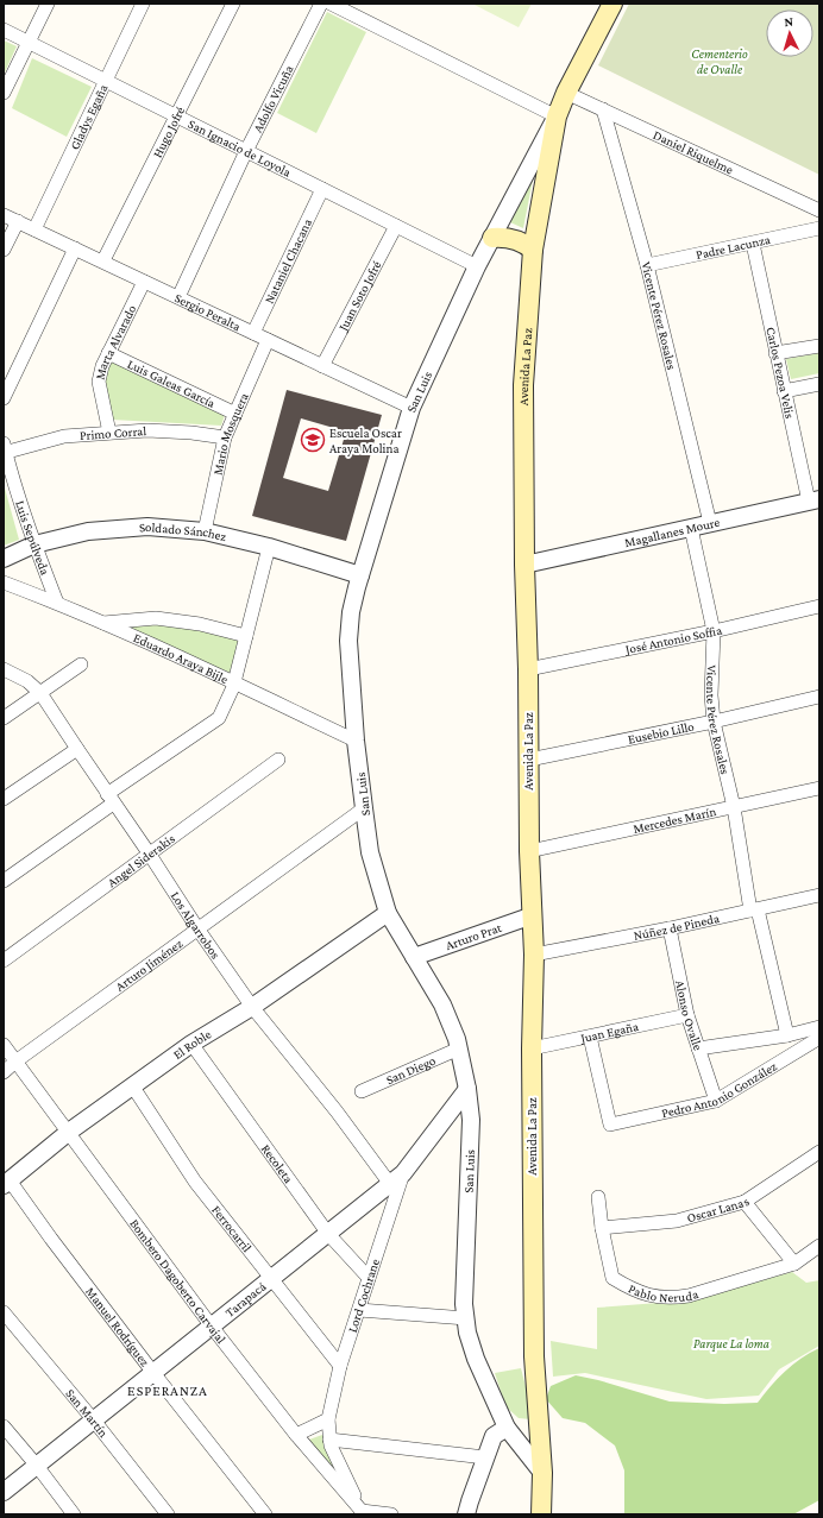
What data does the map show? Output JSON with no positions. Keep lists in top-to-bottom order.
{
  "streets": {
    "main road": ["Avenida La Paz"],
    "street": [
      "Adolfo Vicuña",
      "Gladys Egaña",
      "Hugo Jofré",
      "San Ignacio de Loyola",
      "Daniel Riquelme",
      "Padre Lacunza",
      "Nataniel Chacana",
      "Juan Soto Jofré",
      "Sergio Peralta",
      "Vicente Pérez Rosales",
      "Marta Alvarado",
      "Carlos Pezoa Velis",
      "Luis Galeas García",
      "San Luis",
      "Primo Corral",
      "Mario Mosquera",
      "Magallanes Moure",
      "Soldado Sánchez",
      "Luis Sepúlveda",
      "José Antonio Soffia",
      "Eduardo Araya Bijle",
      "Eusebio Lillo",
      "Mercedes Marín",
      "Angel Siderakis",
      "Los Algarrobos",
      "Núñez de Pineda",
      "Arturo Prat",
      "Arturo Jiménez",
      "Alonso Ovalle",
      "Juan Egaña",
      "El Roble",
      "San Diego",
      "Pedro Antonio González",
      "Recoleta",
      "Oscar Lanas",
      "Ferrocarril",
      "Bombero Dagoberto Carvajal",
      "Pablo Neruda",
      "Lord Cochrane",
      "Tarapacá",
      "Manuel Rodríguez",
      "San Martín"
    ]
  },
  "crossings": [
    ["Adolfo Vicuña", "San Ignacio de Loyola"],
    ["Adolfo Vicuña", "Sergio Peralta"],
    ["Gladys Egaña", "San Ignacio de Loyola"],
    ["Gladys Egaña", "Sergio Peralta"],
    ["Hugo Jofré", "San Ignacio de Loyola"],
    ["Hugo Jofré", "Sergio Peralta"],
    ["San Ignacio de Loyola", "Nataniel Chacana"],
    ["San Ignacio de Loyola", "Juan Soto Jofré"],
    ["San Ignacio de Loyola", "San Luis"],
    ["Daniel Riquelme", "Vicente Pérez Rosales"],
    ["Daniel Riquelme", "Avenida La Paz"],
    ["Padre Lacunza", "Vicente Pérez Rosales"],
    ["Padre Lacunza", "Carlos Pezoa Velis"],
    ["Nataniel Chacana", "Sergio Peralta"],
    ["Juan Soto Jofré", "Sergio Peralta"],
    ["Sergio Peralta", "Marta Alvarado"],
    ["Sergio Peralta", "San Luis"],
    ["Sergio Peralta", "Mario Mosquera"],
    ["Vicente Pérez Rosales", "Magallanes Moure"],
    ["Vicente Pérez Rosales", "José Antonio Soffia"],
    ["Vicente Pérez Rosales", "Eusebio Lillo"],
    ["Vicente Pérez Rosales", "Mercedes Marín"],
    ["Vicente Pérez Rosales", "Núñez de Pineda"],
    ["Vicente Pérez Rosales", "Pedro Antonio González"],
    ["Marta Alvarado", "Luis Galeas García"],
    ["Marta Alvarado", "Primo Corral"],
    ["Avenida La Paz", "San Luis"],
    ["Avenida La Paz", "Magallanes Moure"],
    ["Avenida La Paz", "José Antonio Soffia"],
    ["Avenida La Paz", "Eusebio Lillo"],
    ["Avenida La Paz", "Mercedes Marín"],
    ["Avenida La Paz", "Núñez de Pineda"],
    ["Avenida La Paz", "Arturo Prat"],
    ["Avenida La Paz", "Juan Egaña"],
    ["Carlos Pezoa Velis", "Magallanes Moure"],
    ["Luis Galeas García", "Mario Mosquera"],
    ["San Luis", "Soldado Sánchez"],
    ["San Luis", "Eduardo Araya Bijle"],
    ["San Luis", "Arturo Prat"],
    ["San Luis", "Arturo Jiménez"],
    ["San Luis", "El Roble"],
    ["San Luis", "San Diego"],
    ["San Luis", "Tarapacá"],
    ["Primo Corral", "Mario Mosquera"],
    ["Primo Corral", "Luis Sepúlveda"],
    ["Mario Mosquera", "Soldado Sánchez"],
    ["Soldado Sánchez", "Luis Sepúlveda"],
    ["Luis Sepúlveda", "Eduardo Araya Bijle"],
    ["Angel Siderakis", "Los Algarrobos"],
    ["Los Algarrobos", "Arturo Jiménez"],
    ["Los Algarrobos", "El Roble"],
    ["Los Algarrobos", "Tarapacá"],
    ["Núñez de Pineda", "Alonso Ovalle"],
    ["Arturo Jiménez", "Bombero Dagoberto Carvajal"],
    ["Alonso Ovalle", "Juan Egaña"],
    ["Alonso Ovalle", "Pedro Antonio González"],
    ["Juan Egaña", "Pedro Antonio González"],
    ["El Roble", "Recoleta"],
    ["El Roble", "Ferrocarril"],
    ["El Roble", "Bombero Dagoberto Carvajal"],
    ["El Roble", "Manuel Rodríguez"],
    ["Recoleta", "Lord Cochrane"],
    ["Recoleta", "Tarapacá"],
    ["Oscar Lanas", "Pablo Neruda"],
    ["Ferrocarril", "Lord Cochrane"],
    ["Ferrocarril", "Tarapacá"],
    ["Bombero Dagoberto Carvajal", "Lord Cochrane"],
    ["Bombero Dagoberto Carvajal", "Tarapacá"],
    ["Lord Cochrane", "Tarapacá"],
    ["Tarapacá", "Manuel Rodríguez"],
    ["Tarapacá", "San Martín"]
  ],
  "districts": ["ESPERANZA"],
  "parks": ["Cementerio de Ovalle", "Parque La loma"],
  "places": {
    "school or university": ["Escuela Oscar Araya Molina"]
  },
  "north": "top"
}
